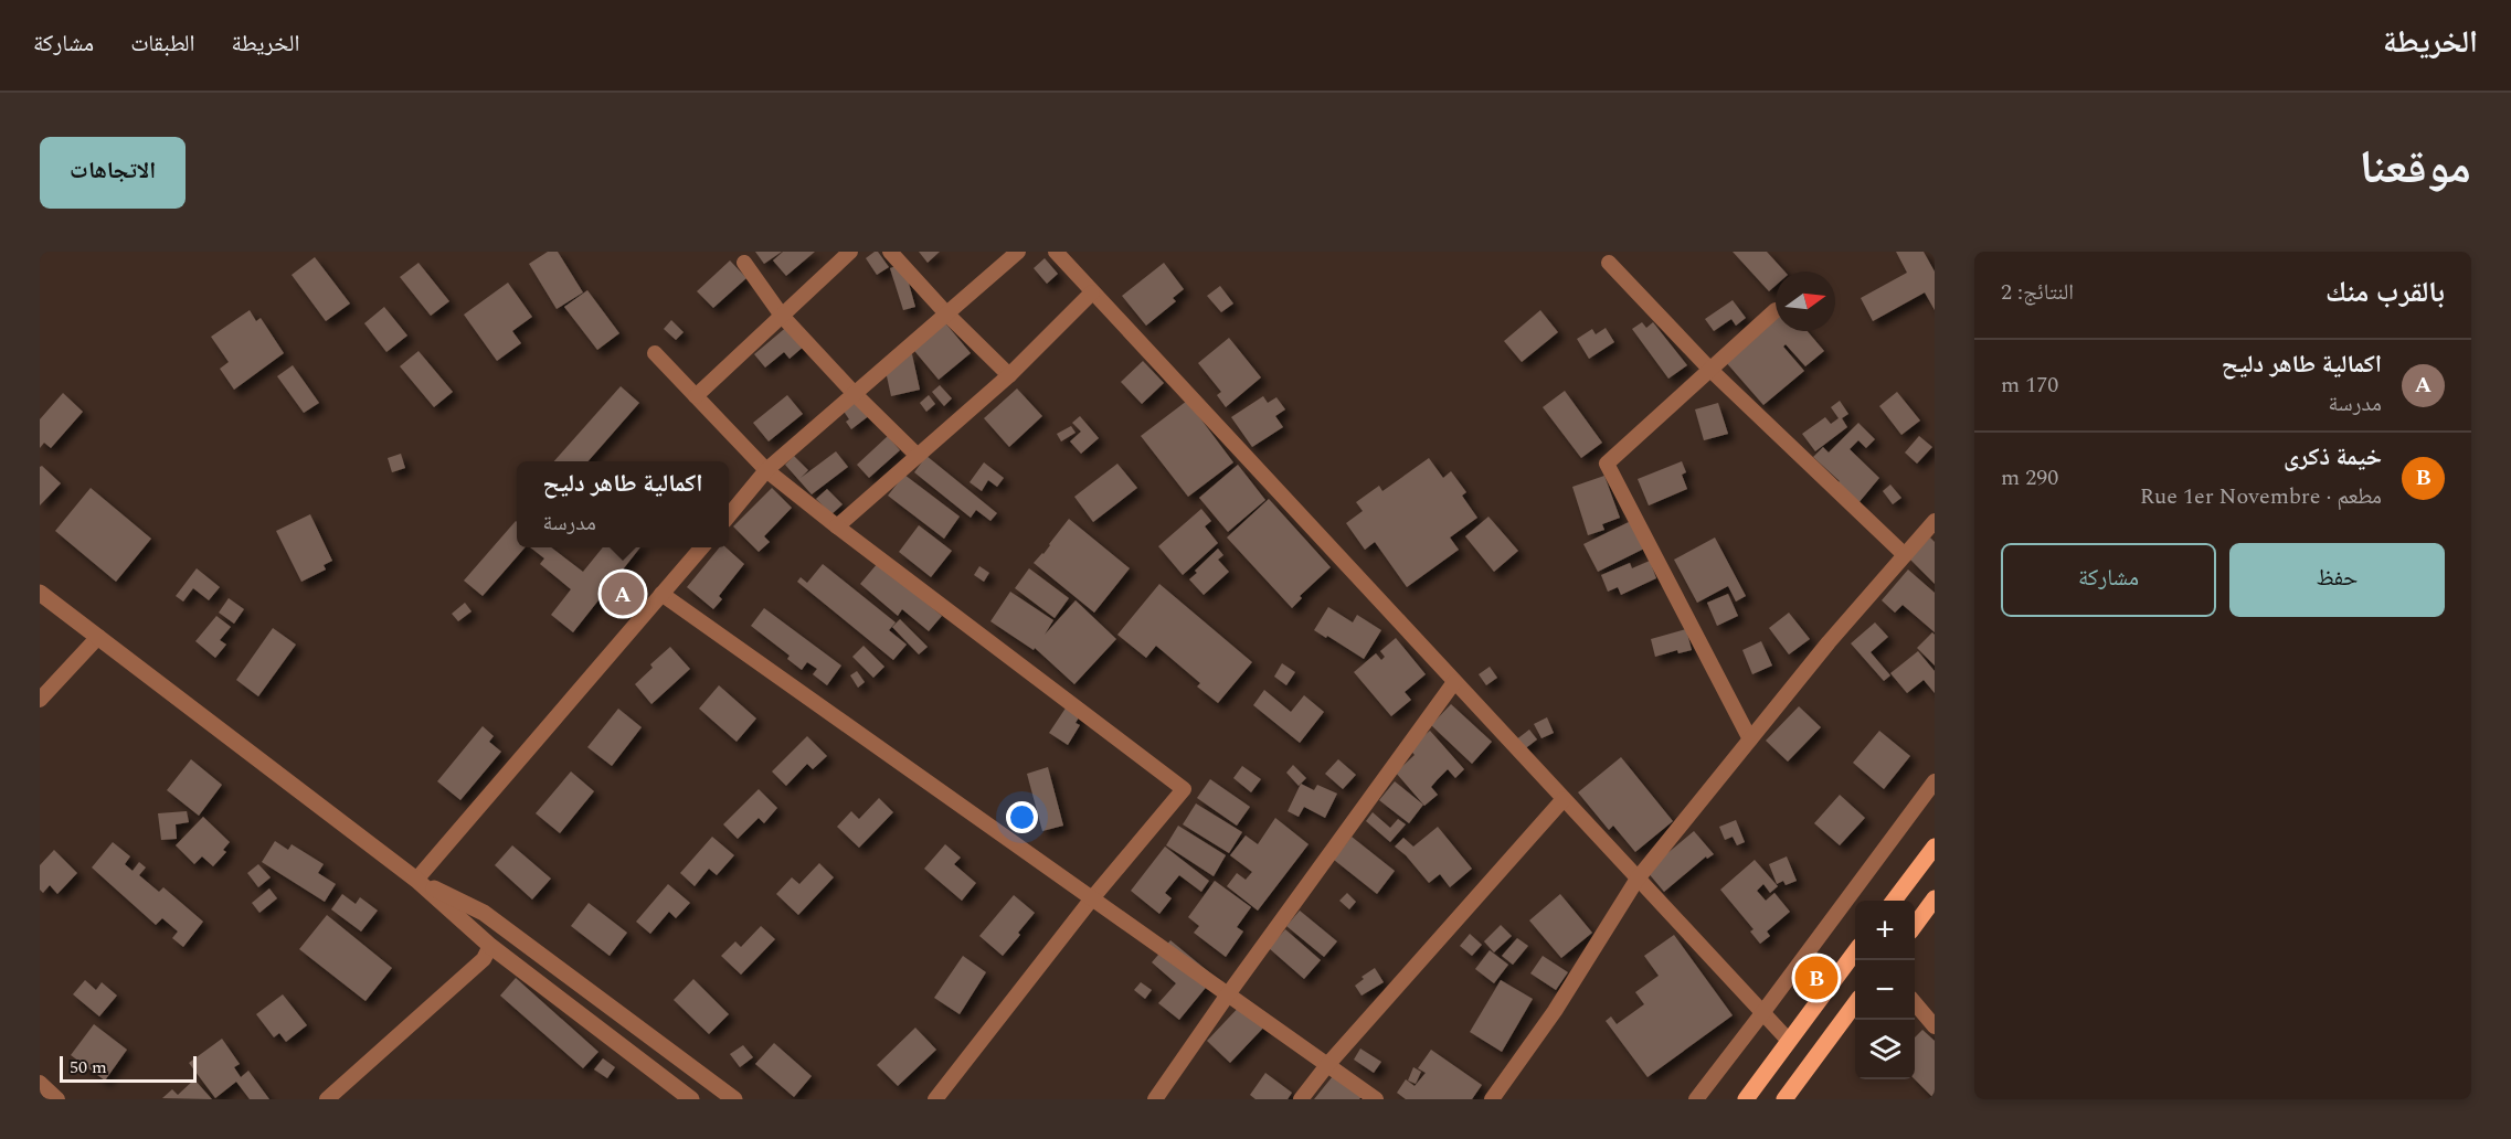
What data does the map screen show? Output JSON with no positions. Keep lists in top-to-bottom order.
{
  "scale_bar": "50 m",
  "north": "right",
  "page": {
    "header": "الخريطة",
    "nav": ["الخريطة", "الطبقات", "مشاركة"],
    "title": "موقعنا",
    "buttons": [
      "الاتجاهات",
      ["حفظ", "مشاركة"]
    ],
    "heading": ["بالقرب منك", "النتائج: 2"],
    "list": [
      {
        "mark": "A",
        "name": "اكمالية طاهر دليح",
        "note": "مدرسة",
        "value": "170 m"
      },
      {
        "mark": "B",
        "name": "خيمة ذكرى",
        "note": "مطعم · Rue 1er Novembre",
        "value": "290 m"
      }
    ],
    "popup": ["اكمالية طاهر دليح", "مدرسة"],
    "pins": ["A", "B"],
    "map_buttons": ["+", "−"],
    "scale": "50 m"
  }
}
